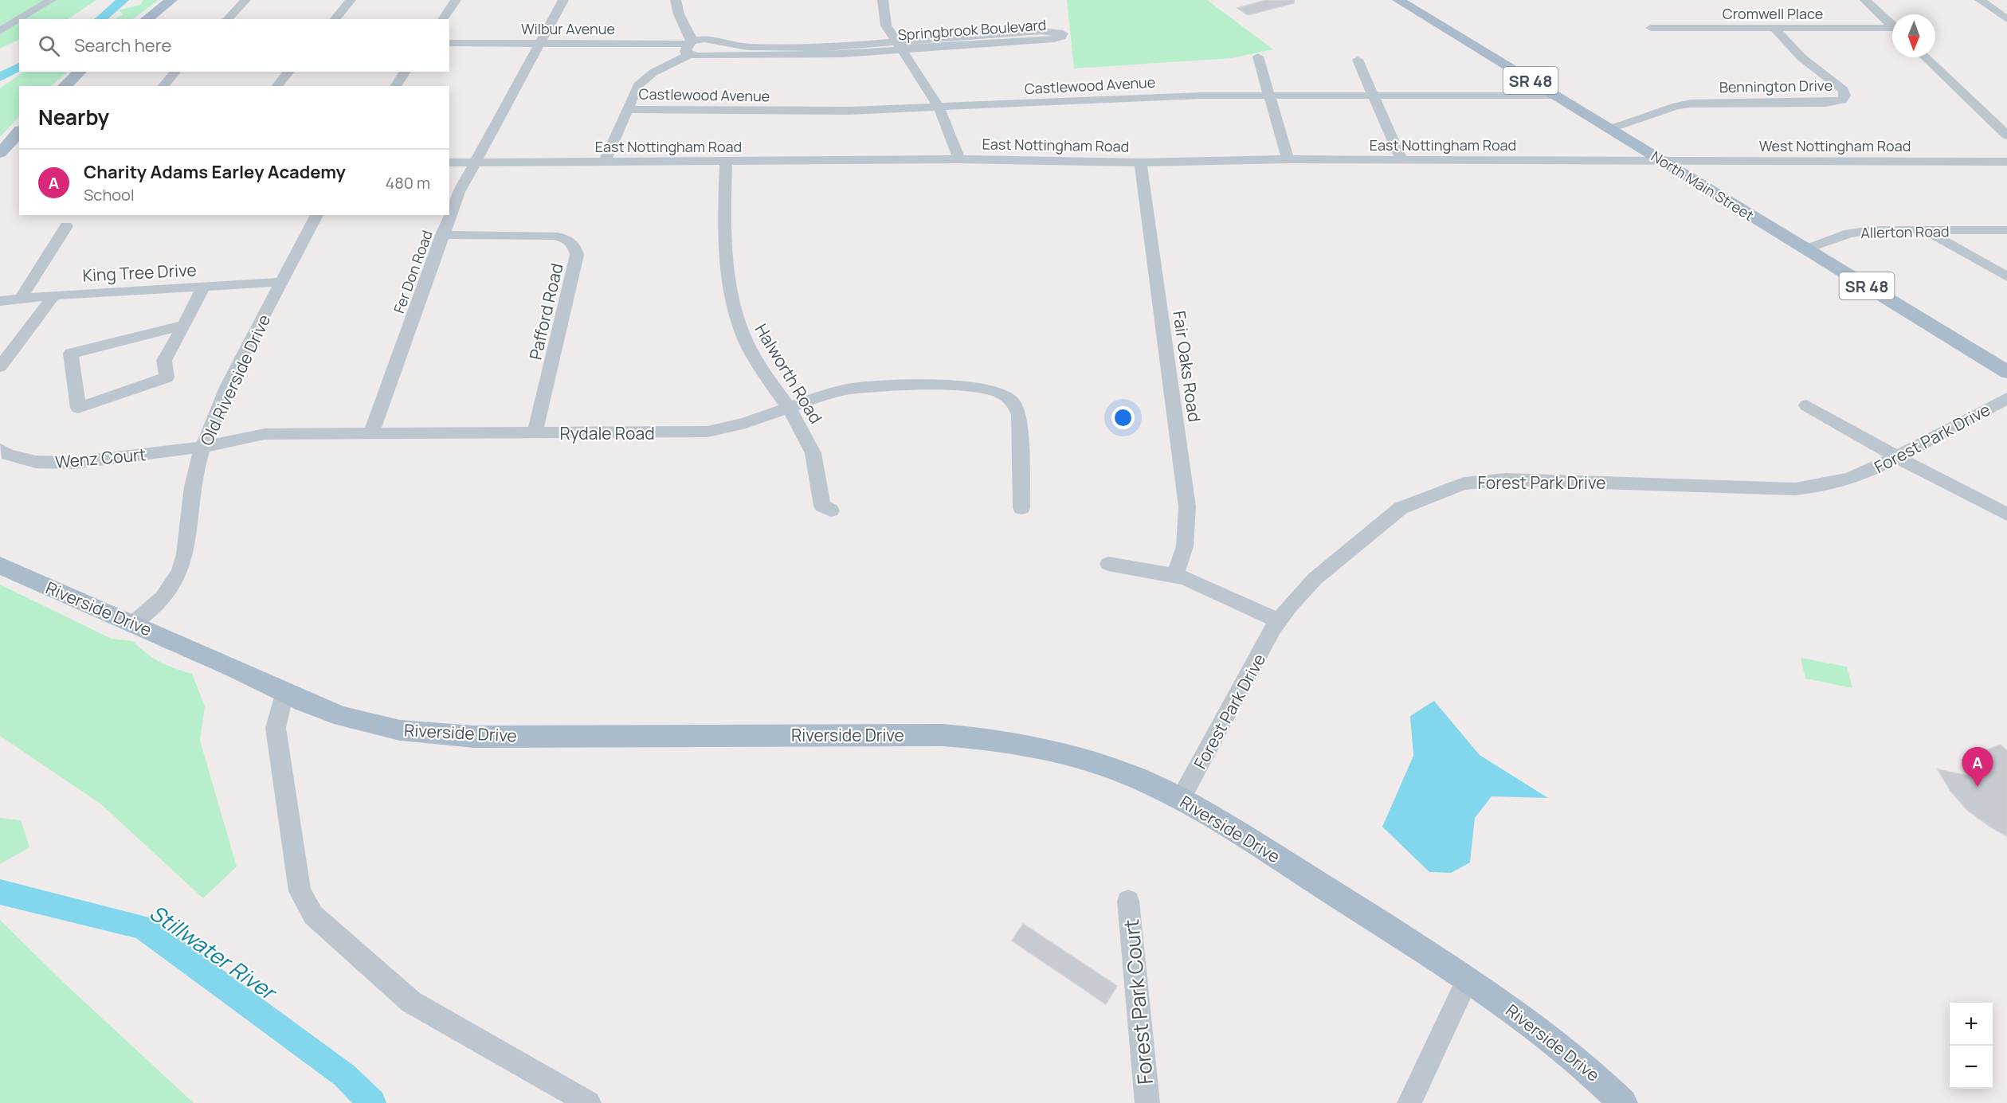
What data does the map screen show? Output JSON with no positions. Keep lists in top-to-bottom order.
{
  "streets": {
    "main road": ["SR 48", "North Main Street", "Riverside Drive"],
    "street": [
      "Cromwell Place",
      "Wilbur Avenue",
      "Springbrook Boulevard",
      "Castlewood Avenue",
      "Bennington Drive",
      "East Nottingham Road",
      "West Nottingham Road",
      "Allerton Road",
      "Fer Don Road",
      "King Tree Drive",
      "Pafford Road",
      "Fair Oaks Road",
      "Halworth Road",
      "Old Riverside Drive",
      "Rydale Road",
      "Forest Park Drive",
      "Wenz Court",
      "Forest Park Court"
    ]
  },
  "crossings": [
    ["Cromwell Place", "Bennington Drive"],
    ["Wilbur Avenue", "Springbrook Boulevard"],
    ["Wilbur Avenue", "Fer Don Road"],
    ["Castlewood Avenue", "North Main Street"],
    ["Bennington Drive", "North Main Street"],
    ["East Nottingham Road", "West Nottingham Road"],
    ["East Nottingham Road", "North Main Street"],
    ["East Nottingham Road", "Fer Don Road"],
    ["East Nottingham Road", "Fair Oaks Road"],
    ["East Nottingham Road", "Halworth Road"],
    ["West Nottingham Road", "North Main Street"],
    ["North Main Street", "Allerton Road"],
    ["Fer Don Road", "Pafford Road"],
    ["Fer Don Road", "Rydale Road"],
    ["King Tree Drive", "Old Riverside Drive"],
    ["Pafford Road", "Rydale Road"],
    ["Halworth Road", "Rydale Road"],
    ["Old Riverside Drive", "Rydale Road"],
    ["Old Riverside Drive", "Wenz Court"],
    ["Old Riverside Drive", "Riverside Drive"],
    ["Rydale Road", "Wenz Court"],
    ["Forest Park Drive", "Riverside Drive"]
  ],
  "water": ["Stillwater River"],
  "north": "bottom",
  "page": {
    "search": "Search here",
    "heading": "Nearby",
    "list": [
      {
        "mark": "A",
        "name": "Charity Adams Earley Academy",
        "note": "School",
        "value": "480 m"
      }
    ],
    "pins": "A",
    "map_buttons": ["+", "−"]
  }
}
